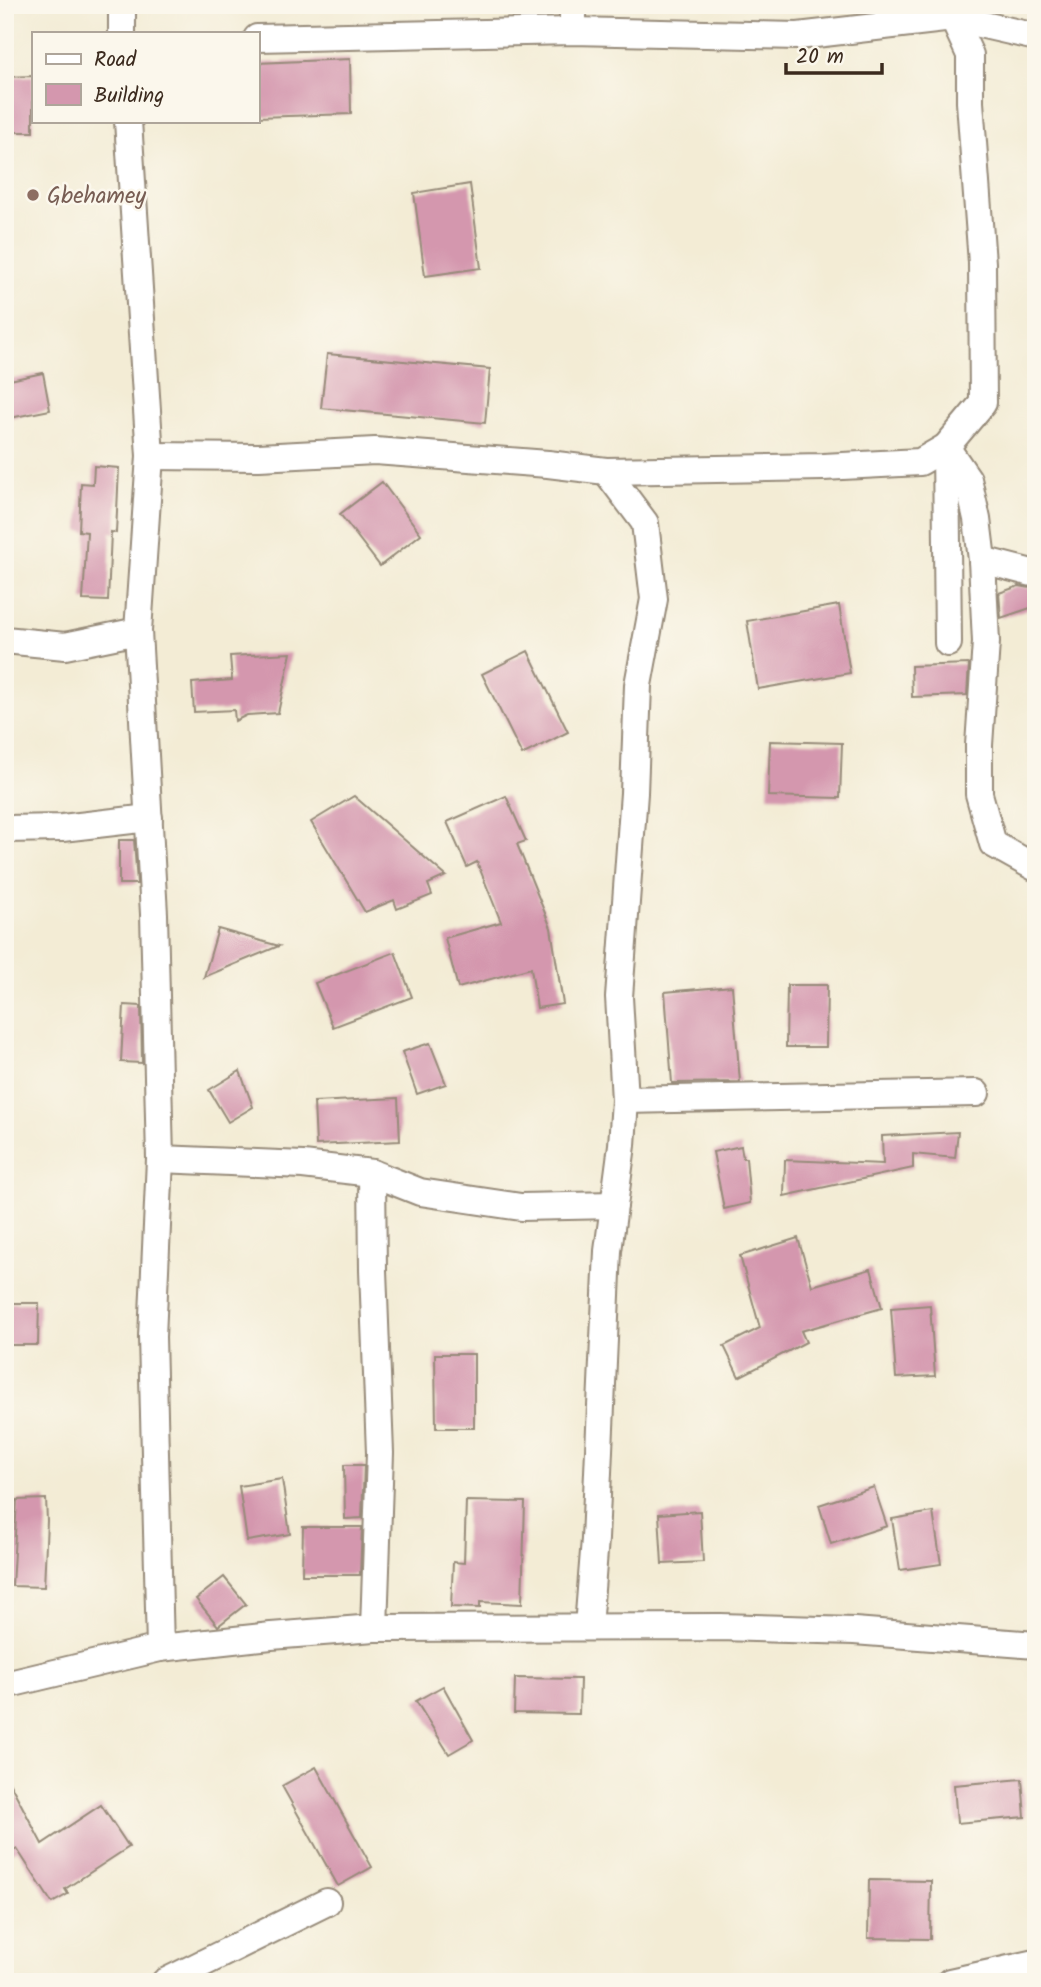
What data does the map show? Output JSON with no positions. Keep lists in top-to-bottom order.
{
  "places": ["Gbehamey"],
  "legend": ["Road", "Building"],
  "scale_bar": "20 m"
}
